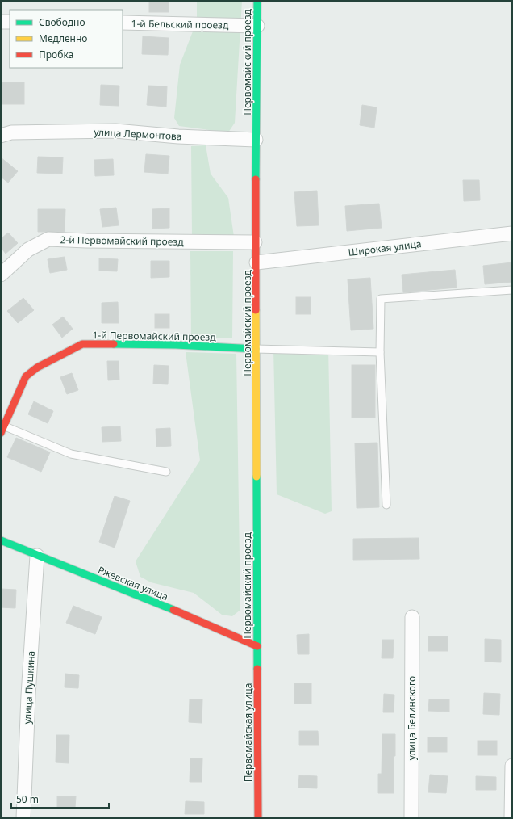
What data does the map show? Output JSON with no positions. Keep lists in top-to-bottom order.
{
  "streets": {
    "main road": [
      "Первомайский проезд",
      "1-й Первомайский проезд",
      "Ржевская улица",
      "Первомайская улица"
    ],
    "street": [
      "1-й Бельский проезд",
      "улица Лермонтова",
      "2-й Первомайский проезд",
      "Широкая улица",
      "улица Пушкина",
      "улица Белинского"
    ]
  },
  "crossings": [
    ["1-й Бельский проезд", "Первомайский проезд"],
    ["Первомайский проезд", "улица Лермонтова"],
    ["Первомайский проезд", "2-й Первомайский проезд"],
    ["Первомайский проезд", "Широкая улица"],
    ["Первомайский проезд", "1-й Первомайский проезд"],
    ["Первомайский проезд", "Ржевская улица"],
    ["Первомайский проезд", "Первомайская улица"],
    ["Ржевская улица", "улица Пушкина"],
    ["Ржевская улица", "Первомайская улица"]
  ],
  "legend": ["Свободно", "Медленно", "Пробка"],
  "scale_bar": "50 m"
}
